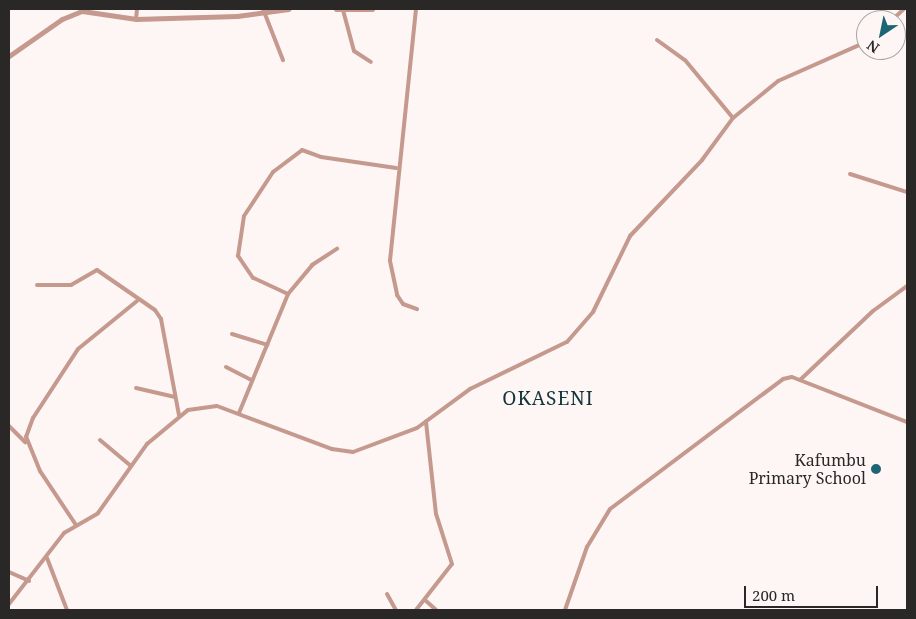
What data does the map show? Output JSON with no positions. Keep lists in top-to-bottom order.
{
  "districts": ["OKASENI"],
  "places": ["Kafumbu Primary School"],
  "scale_bar": "200 m",
  "north": "bottom left"
}
